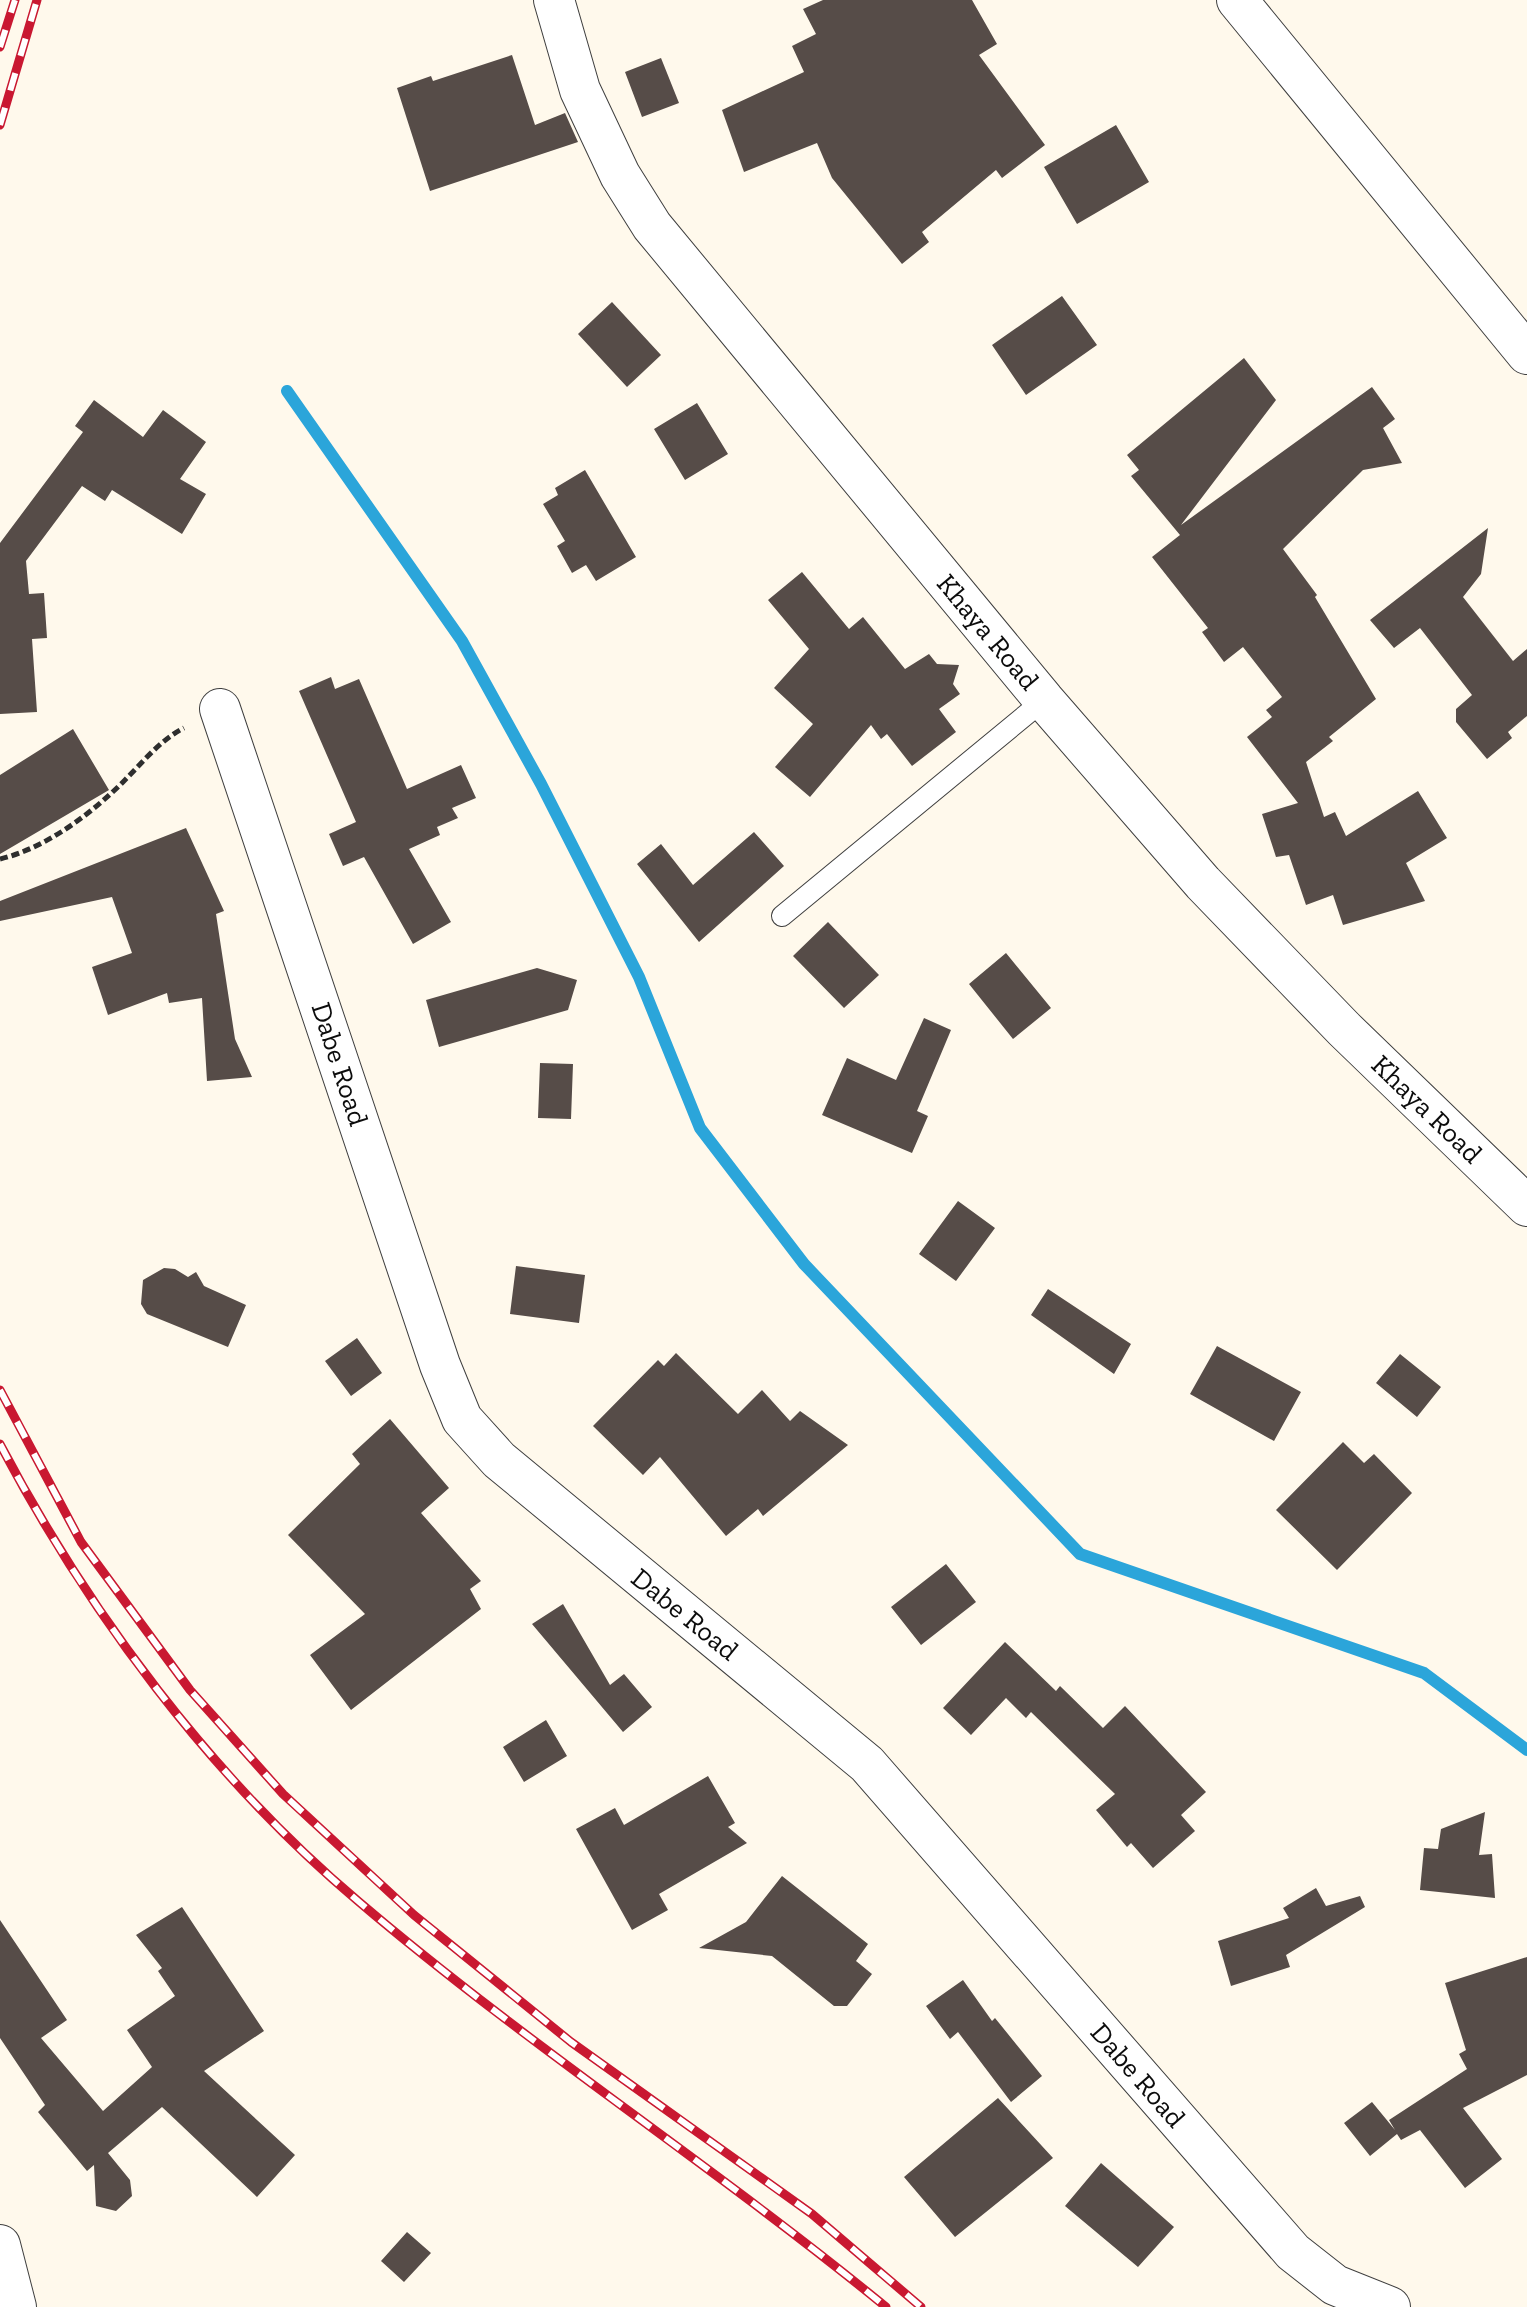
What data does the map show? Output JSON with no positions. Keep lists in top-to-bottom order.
{
  "streets": {
    "street": ["Khaya Road", "Dabe Road"]
  }
}
